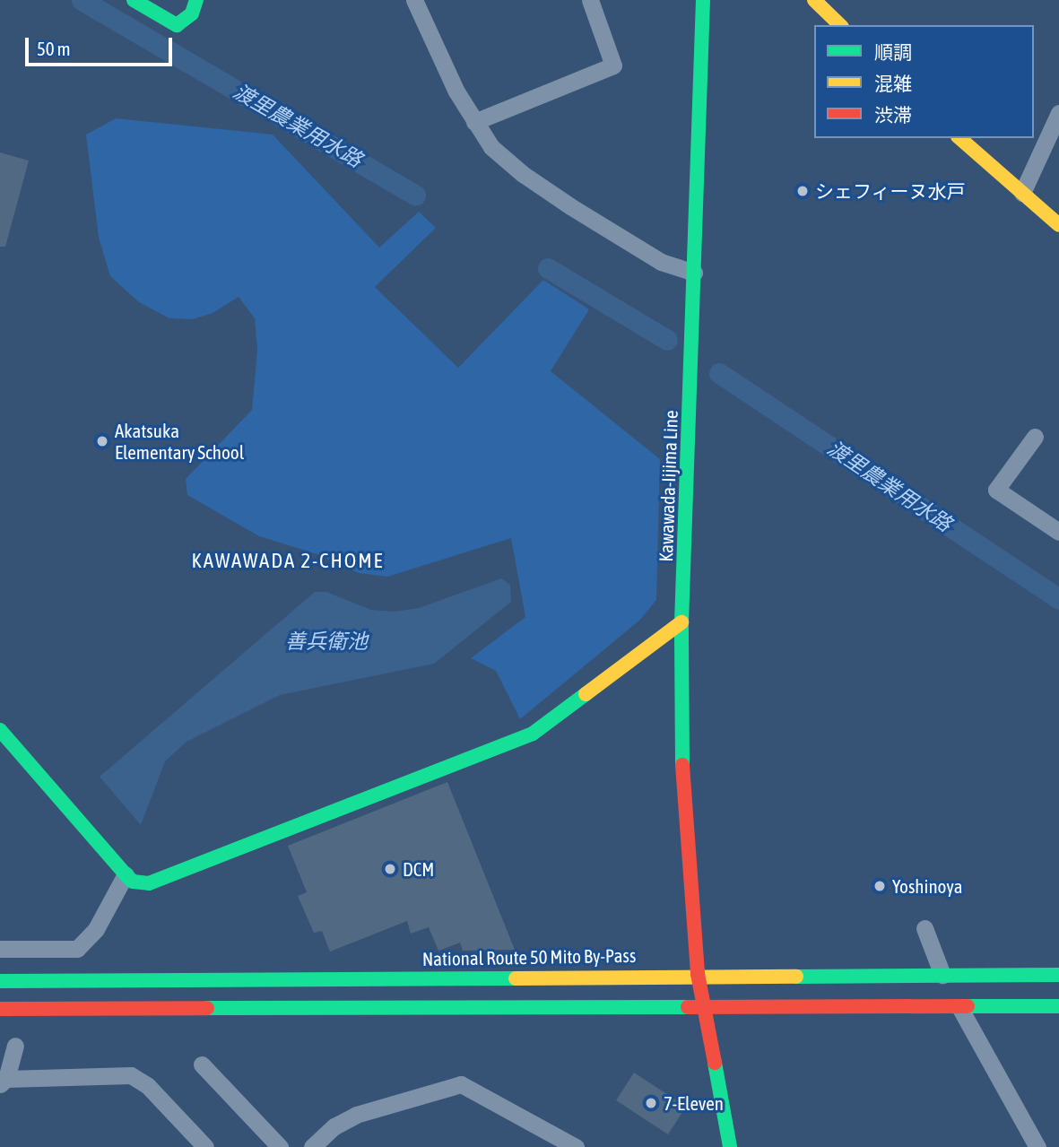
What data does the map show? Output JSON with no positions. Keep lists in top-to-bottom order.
{
  "streets": {
    "main road": ["Kawawada-Iijima Line", "National Route 50 Mito By-Pass"]
  },
  "crossings": [
    ["Kawawada-Iijima Line", "National Route 50 Mito By-Pass"]
  ],
  "districts": ["KAWAWADA 2-CHOME"],
  "water": ["渡里農業用水路", "善兵衛池"],
  "places": [
    "シェフィーヌ水戸",
    "Akatsuka Elementary School",
    "DCM",
    "Yoshinoya",
    "7-Eleven"
  ],
  "legend": ["順調", "混雑", "渋滞"],
  "scale_bar": "50 m"
}
